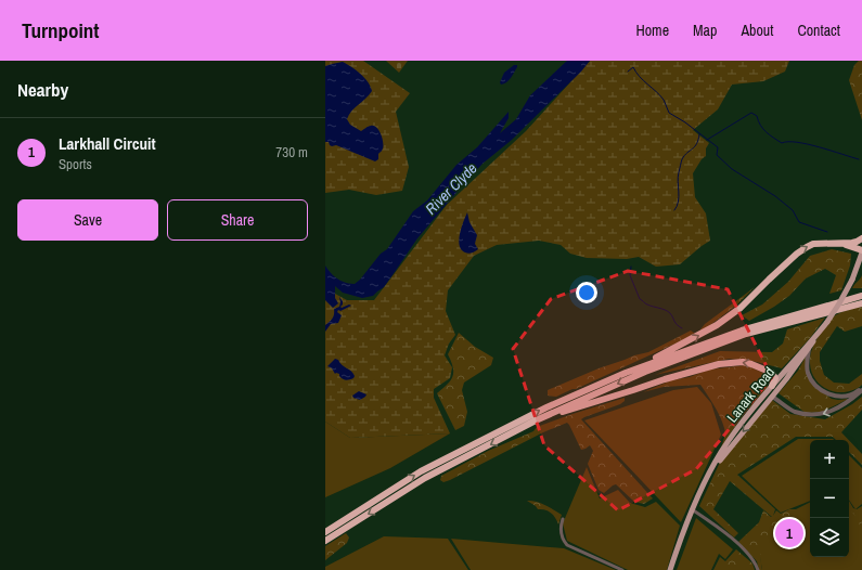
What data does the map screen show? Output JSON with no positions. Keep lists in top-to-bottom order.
{
  "streets": {
    "main road": ["Lanark Road"]
  },
  "water": ["River Clyde"],
  "page": {
    "header": "Turnpoint",
    "nav": [
      "Home",
      "Map",
      "About",
      "Contact"
    ],
    "heading": "Nearby",
    "list": [
      {
        "mark": "1",
        "name": "Larkhall Circuit",
        "note": "Sports",
        "value": "730 m"
      }
    ],
    "buttons": ["Save", "Share"],
    "map_buttons": ["+", "−"],
    "pins": "1"
  }
}
